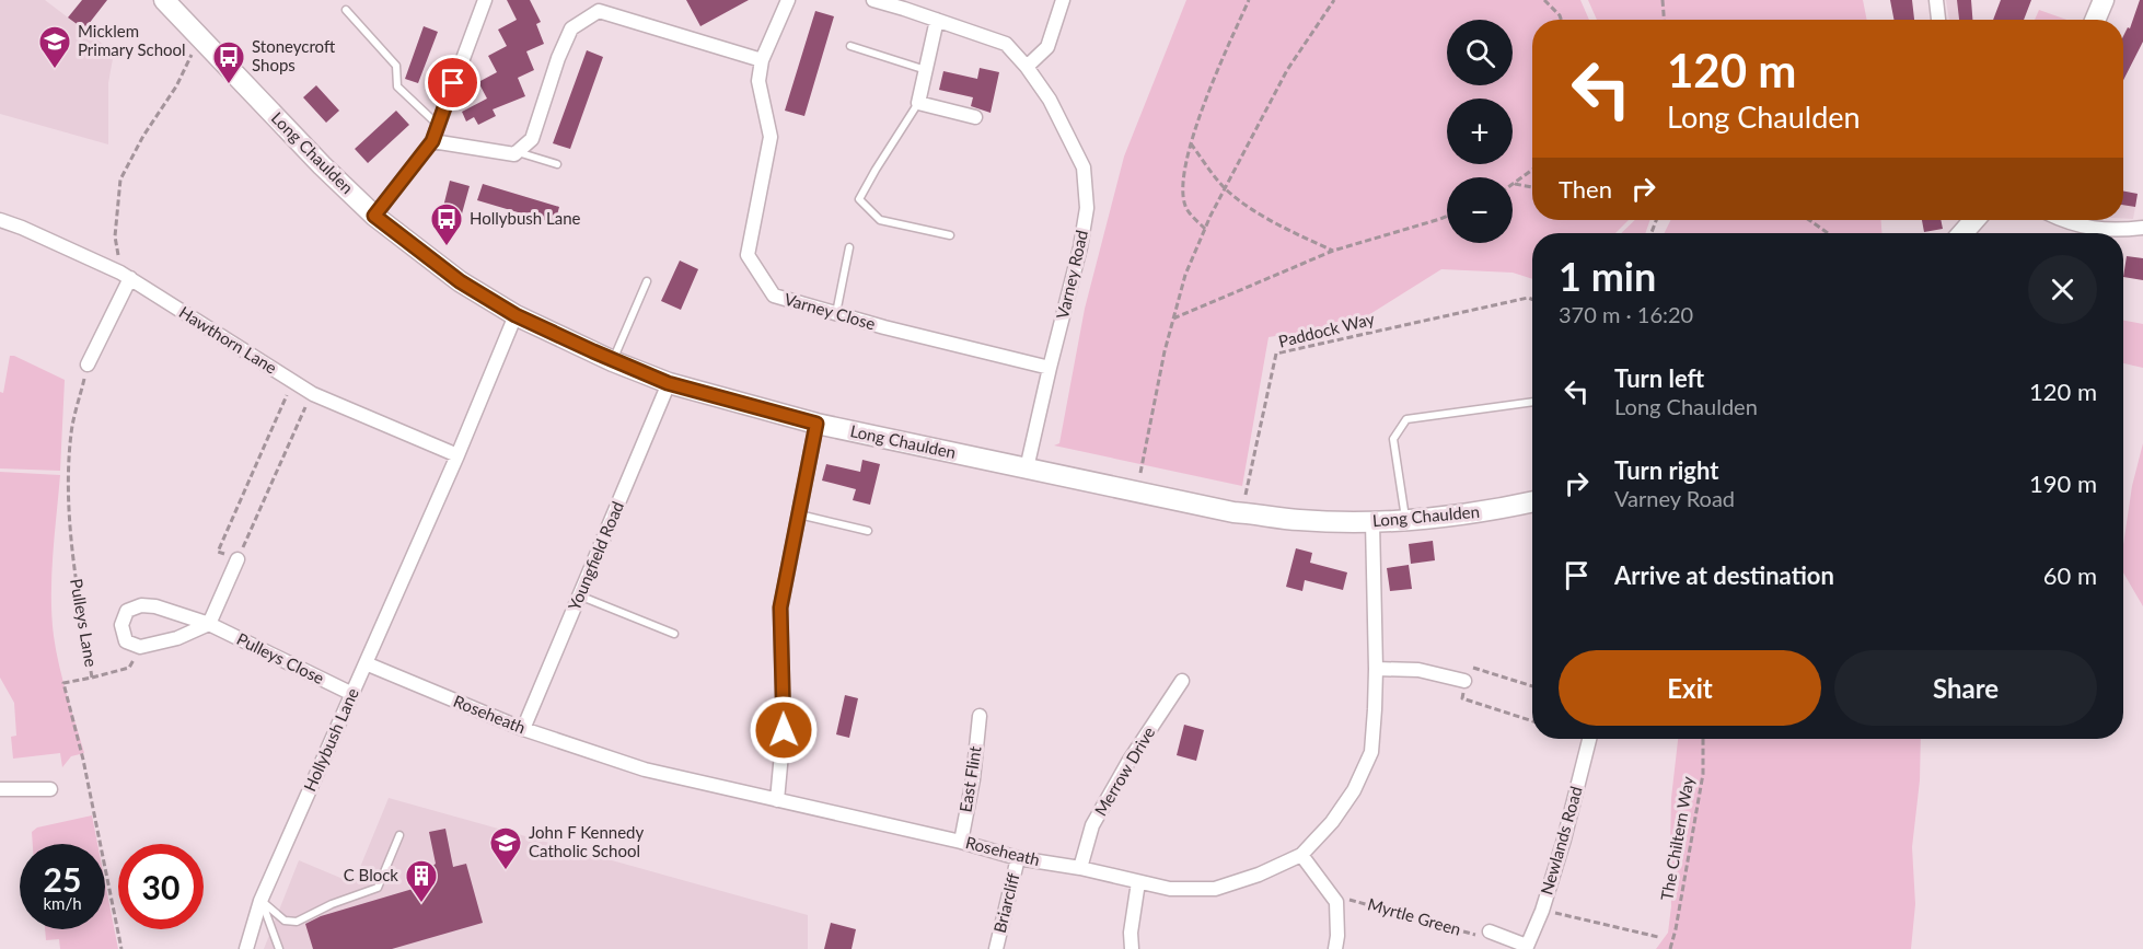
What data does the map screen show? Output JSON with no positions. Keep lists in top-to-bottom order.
{
  "streets": {
    "street": [
      "Long Chaulden",
      "Varney Road",
      "Varney Close",
      "Hawthorn Lane",
      "Youngfield Road",
      "Pulleys Close",
      "Roseheath",
      "Hollybush Lane",
      "Merrow Drive",
      "East Flint",
      "Newlands Road",
      "Briarcliff"
    ],
    "path": [
      "Paddock Way",
      "Pulleys Lane",
      "The Chiltern Way",
      "Myrtle Green"
    ]
  },
  "crossings": [
    ["Long Chaulden", "Varney Road"],
    ["Long Chaulden", "Paddock Way"],
    ["Long Chaulden", "Youngfield Road"],
    ["Long Chaulden", "Roseheath"],
    ["Long Chaulden", "Hollybush Lane"],
    ["Varney Road", "Varney Close"],
    ["Hawthorn Lane", "Hollybush Lane"],
    ["Youngfield Road", "Roseheath"],
    ["Pulleys Close", "Hollybush Lane"],
    ["Roseheath", "Hollybush Lane"],
    ["Roseheath", "Merrow Drive"],
    ["Roseheath", "East Flint"],
    ["Roseheath", "Briarcliff"]
  ],
  "places": {
    "school or university": ["Micklem Primary School", "John F Kennedy Catholic School"],
    "bus stop": ["Stoneycroft Shops", "Hollybush Lane"],
    "building": ["C Block"]
  },
  "page": {
    "map_buttons": ["+", "−"],
    "turn": ["120 m", "Long Chaulden"],
    "then": "Then",
    "heading": ["1 min", "370 m · 16:20"],
    "list": [
      {
        "name": "Turn left",
        "note": "Long Chaulden",
        "value": "120 m"
      },
      {
        "name": "Turn right",
        "note": "Varney Road",
        "value": "190 m"
      },
      {
        "name": "Arrive at destination",
        "value": "60 m"
      }
    ],
    "buttons": ["Exit", "Share"],
    "speed": "25 km/h",
    "limit": "30"
  }
}
